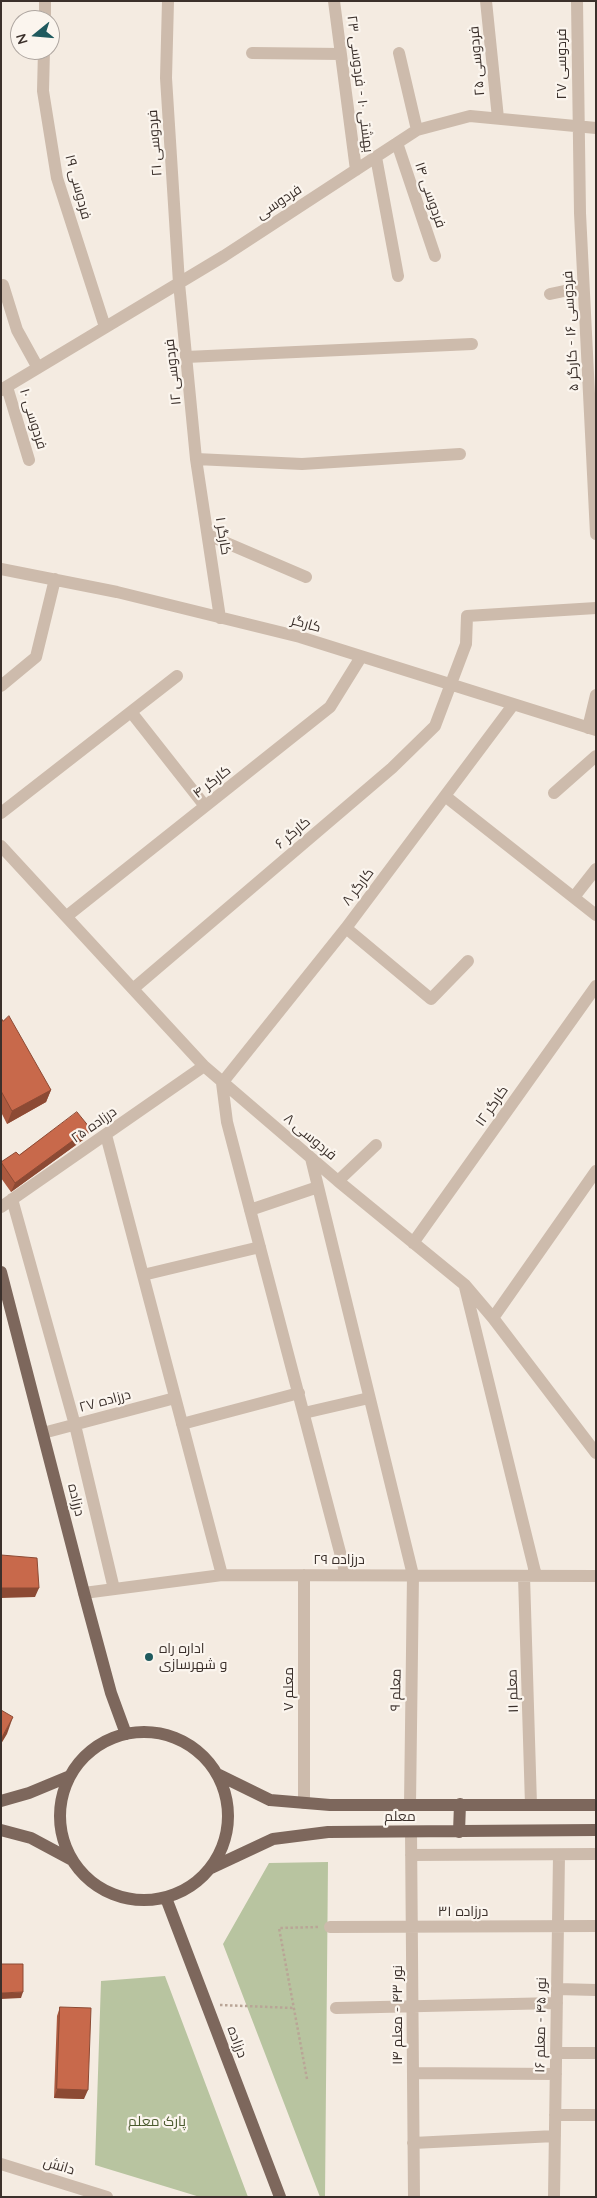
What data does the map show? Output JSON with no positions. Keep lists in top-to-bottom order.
{
  "streets": {
    "main road": ["درزاده", "معلم"],
    "street": [
      "فردوسی ۲۵",
      "فردوسی ۲۷",
      "بهشتی ۱۰ - فردوسی ۲۳",
      "فردوسی ۲۱",
      "فردوسی ۱۹",
      "فردوسی ۱۴",
      "فردوسی",
      "فردوسی ۱۶ - کارگر ۵",
      "فردوسی ۱۲",
      "فردوسی ۱۰",
      "کارگر ۱",
      "کارگر",
      "کارگر ۴",
      "کارگر ۶",
      "کارگر ۸",
      "کارگر ۱۲",
      "درزاده ۲۵",
      "فردوسی ۸",
      "درزاده ۲۷",
      "درزاده ۲۹",
      "معلم ۷",
      "معلم ۹",
      "معلم ۱۱",
      "درزاده ۳۱",
      "نور ۴۳ - معلم ۱۴",
      "نور ۴۵ - معلم ۱۶",
      "دانش"
    ]
  },
  "crossings": [
    ["فردوسی ۲۵", "فردوسی"],
    ["فردوسی ۲۷", "فردوسی"],
    ["فردوسی ۲۷", "فردوسی ۱۶ - کارگر ۵"],
    ["بهشتی ۱۰ - فردوسی ۲۳", "فردوسی"],
    ["فردوسی ۲۱", "فردوسی"],
    ["فردوسی ۲۱", "فردوسی ۱۲"],
    ["فردوسی ۱۹", "فردوسی"],
    ["فردوسی ۱۴", "فردوسی"],
    ["فردوسی", "فردوسی ۱۶ - کارگر ۵"],
    ["فردوسی", "فردوسی ۱۲"],
    ["فردوسی", "فردوسی ۱۰"],
    ["فردوسی ۱۲", "کارگر ۱"],
    ["کارگر ۱", "کارگر"],
    ["کارگر", "کارگر ۴"],
    ["کارگر", "کارگر ۶"],
    ["کارگر", "کارگر ۸"],
    ["کارگر ۴", "فردوسی ۸"],
    ["کارگر ۶", "فردوسی ۸"],
    ["کارگر ۸", "فردوسی ۸"],
    ["کارگر ۱۲", "فردوسی ۸"],
    ["درزاده ۲۵", "فردوسی ۸"],
    ["فردوسی ۸", "معلم ۹"],
    ["فردوسی ۸", "معلم ۱۱"],
    ["درزاده ۲۷", "درزاده"],
    ["درزاده", "درزاده ۲۹"],
    ["درزاده", "معلم"],
    ["درزاده ۲۹", "معلم ۷"],
    ["درزاده ۲۹", "معلم ۹"],
    ["درزاده ۲۹", "معلم ۱۱"],
    ["معلم ۷", "معلم"],
    ["معلم ۹", "معلم"],
    ["معلم ۱۱", "معلم"],
    ["معلم", "نور ۴۳ - معلم ۱۴"],
    ["درزاده ۳۱", "نور ۴۳ - معلم ۱۴"],
    ["درزاده ۳۱", "نور ۴۵ - معلم ۱۶"]
  ],
  "parks": ["پارک معلم"],
  "places": ["اداره راه و شهرسازی"],
  "north": "left"
}
